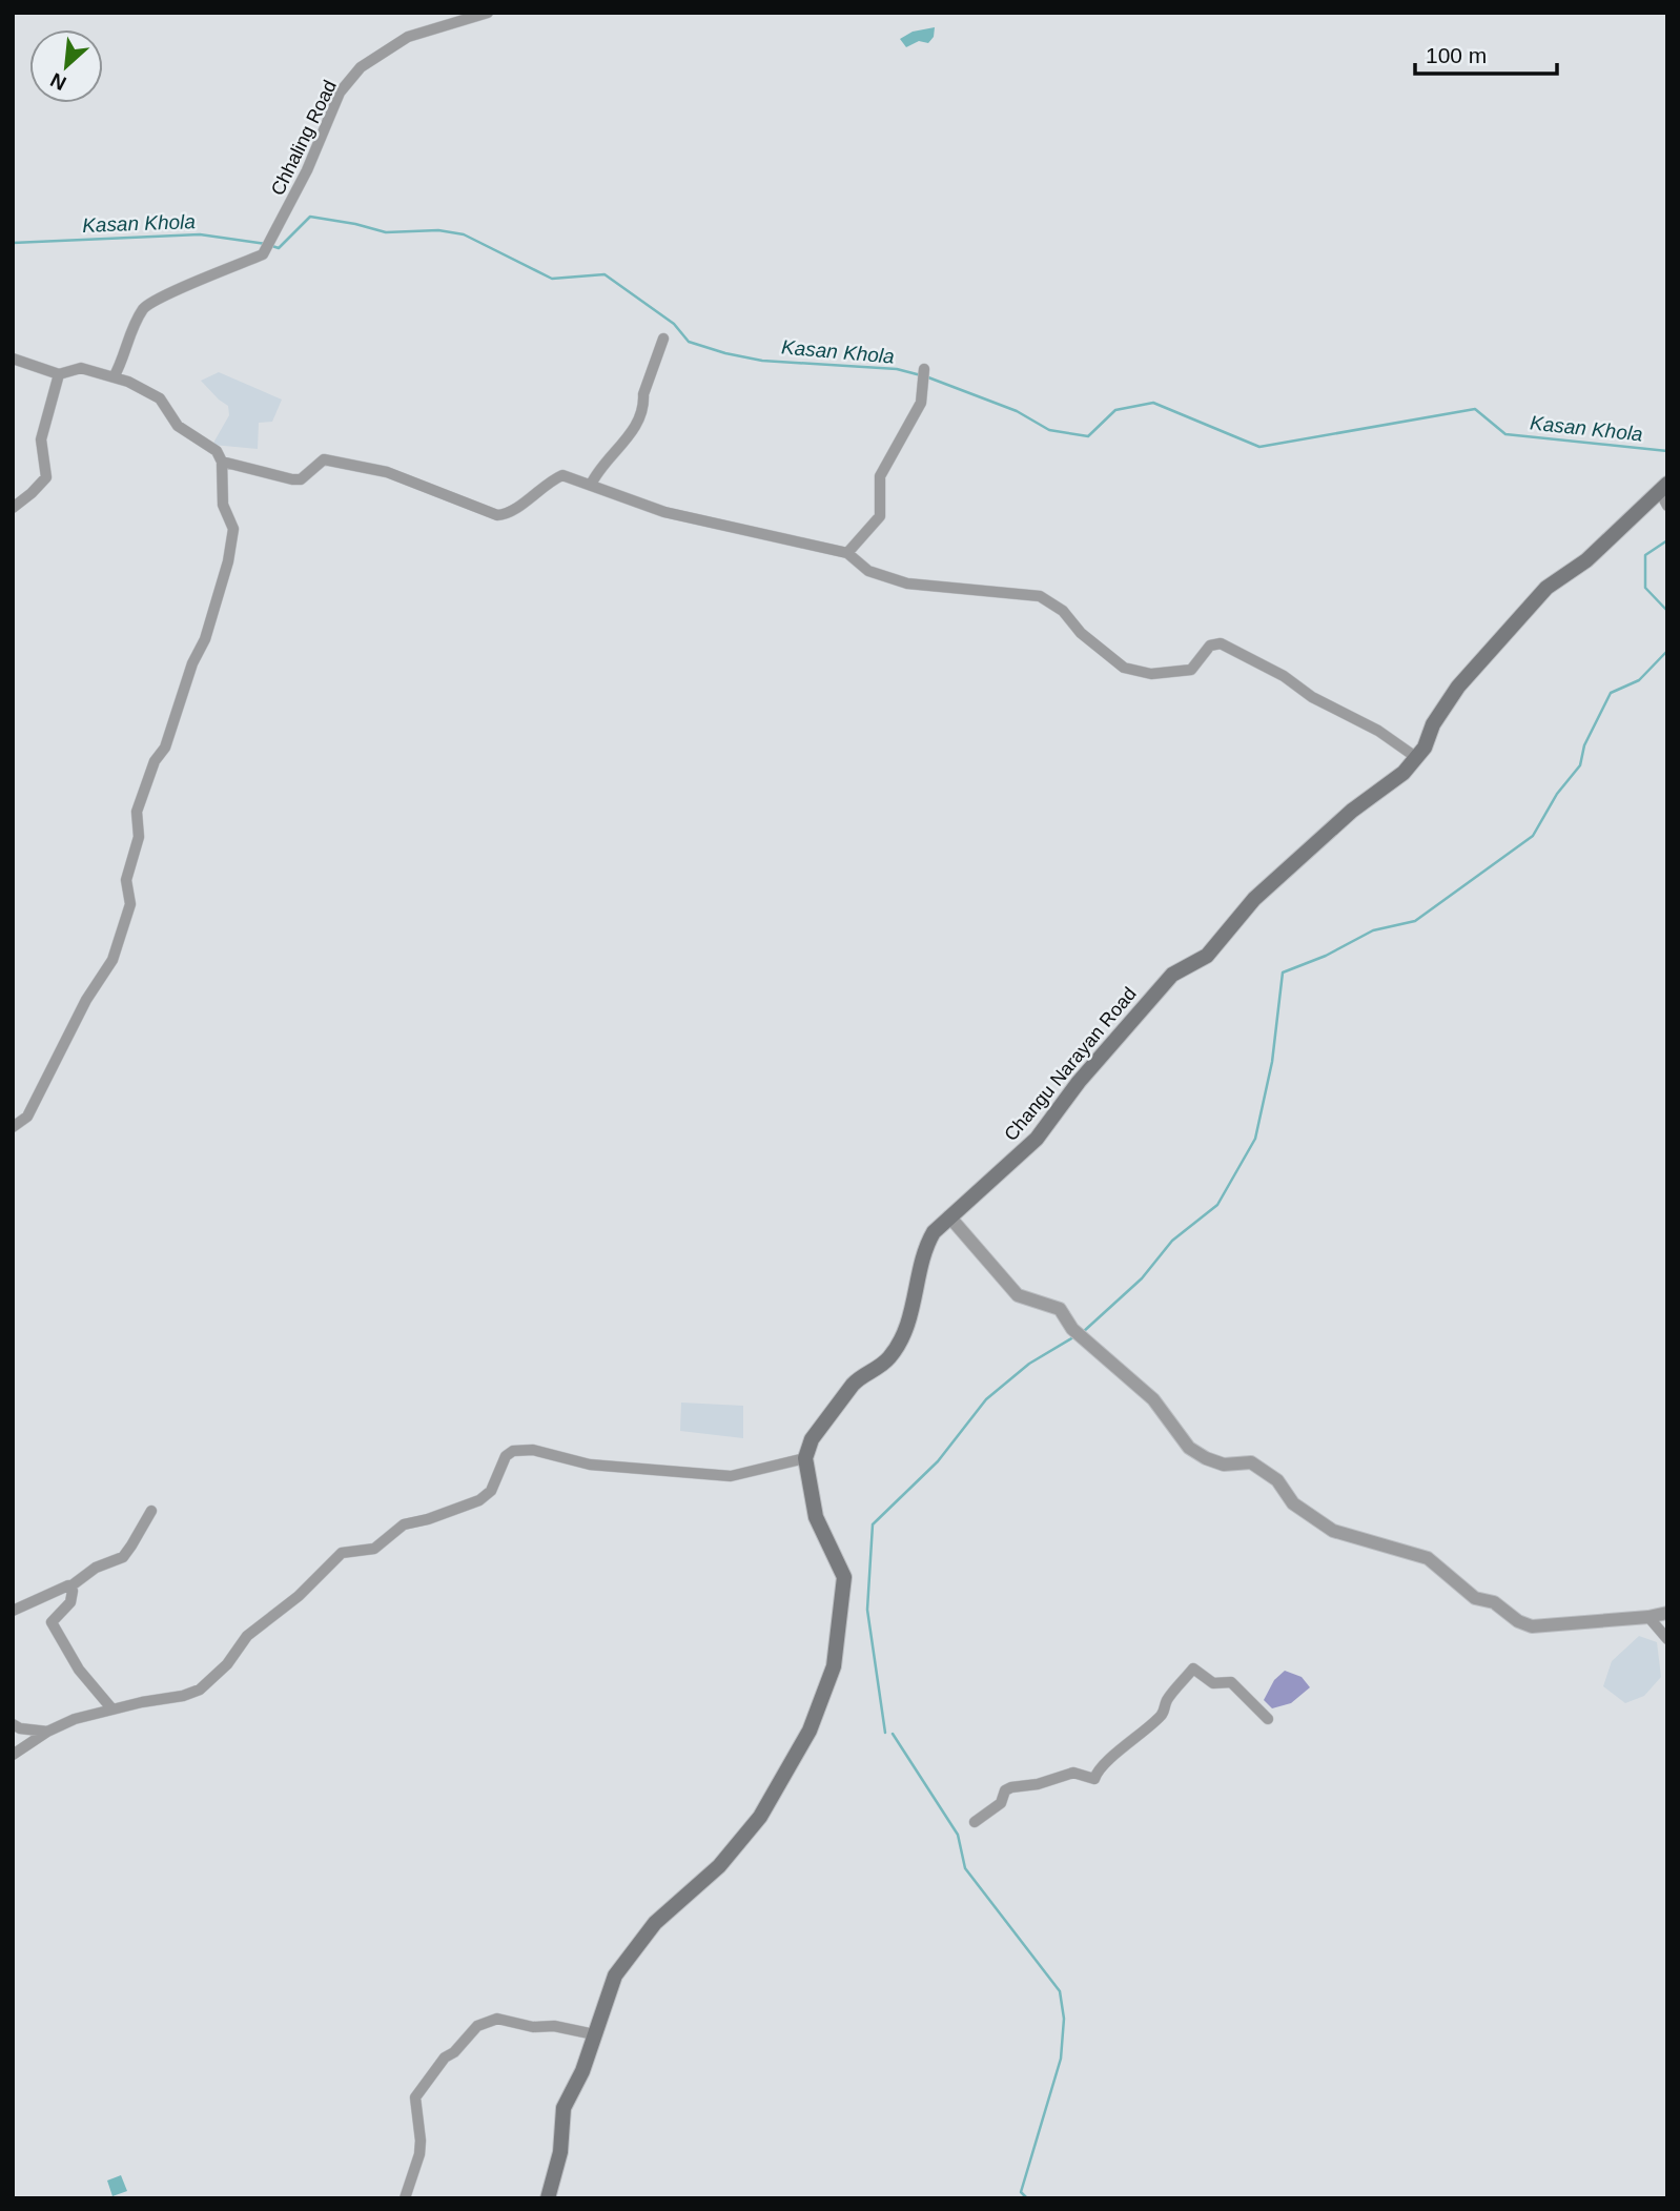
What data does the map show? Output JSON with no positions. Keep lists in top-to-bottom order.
{
  "streets": {
    "main road": ["Changu Narayan Road"],
    "street": ["Chhaling Road"]
  },
  "water": ["Kasan Khola"],
  "scale_bar": "100 m",
  "north": "bottom left"
}
